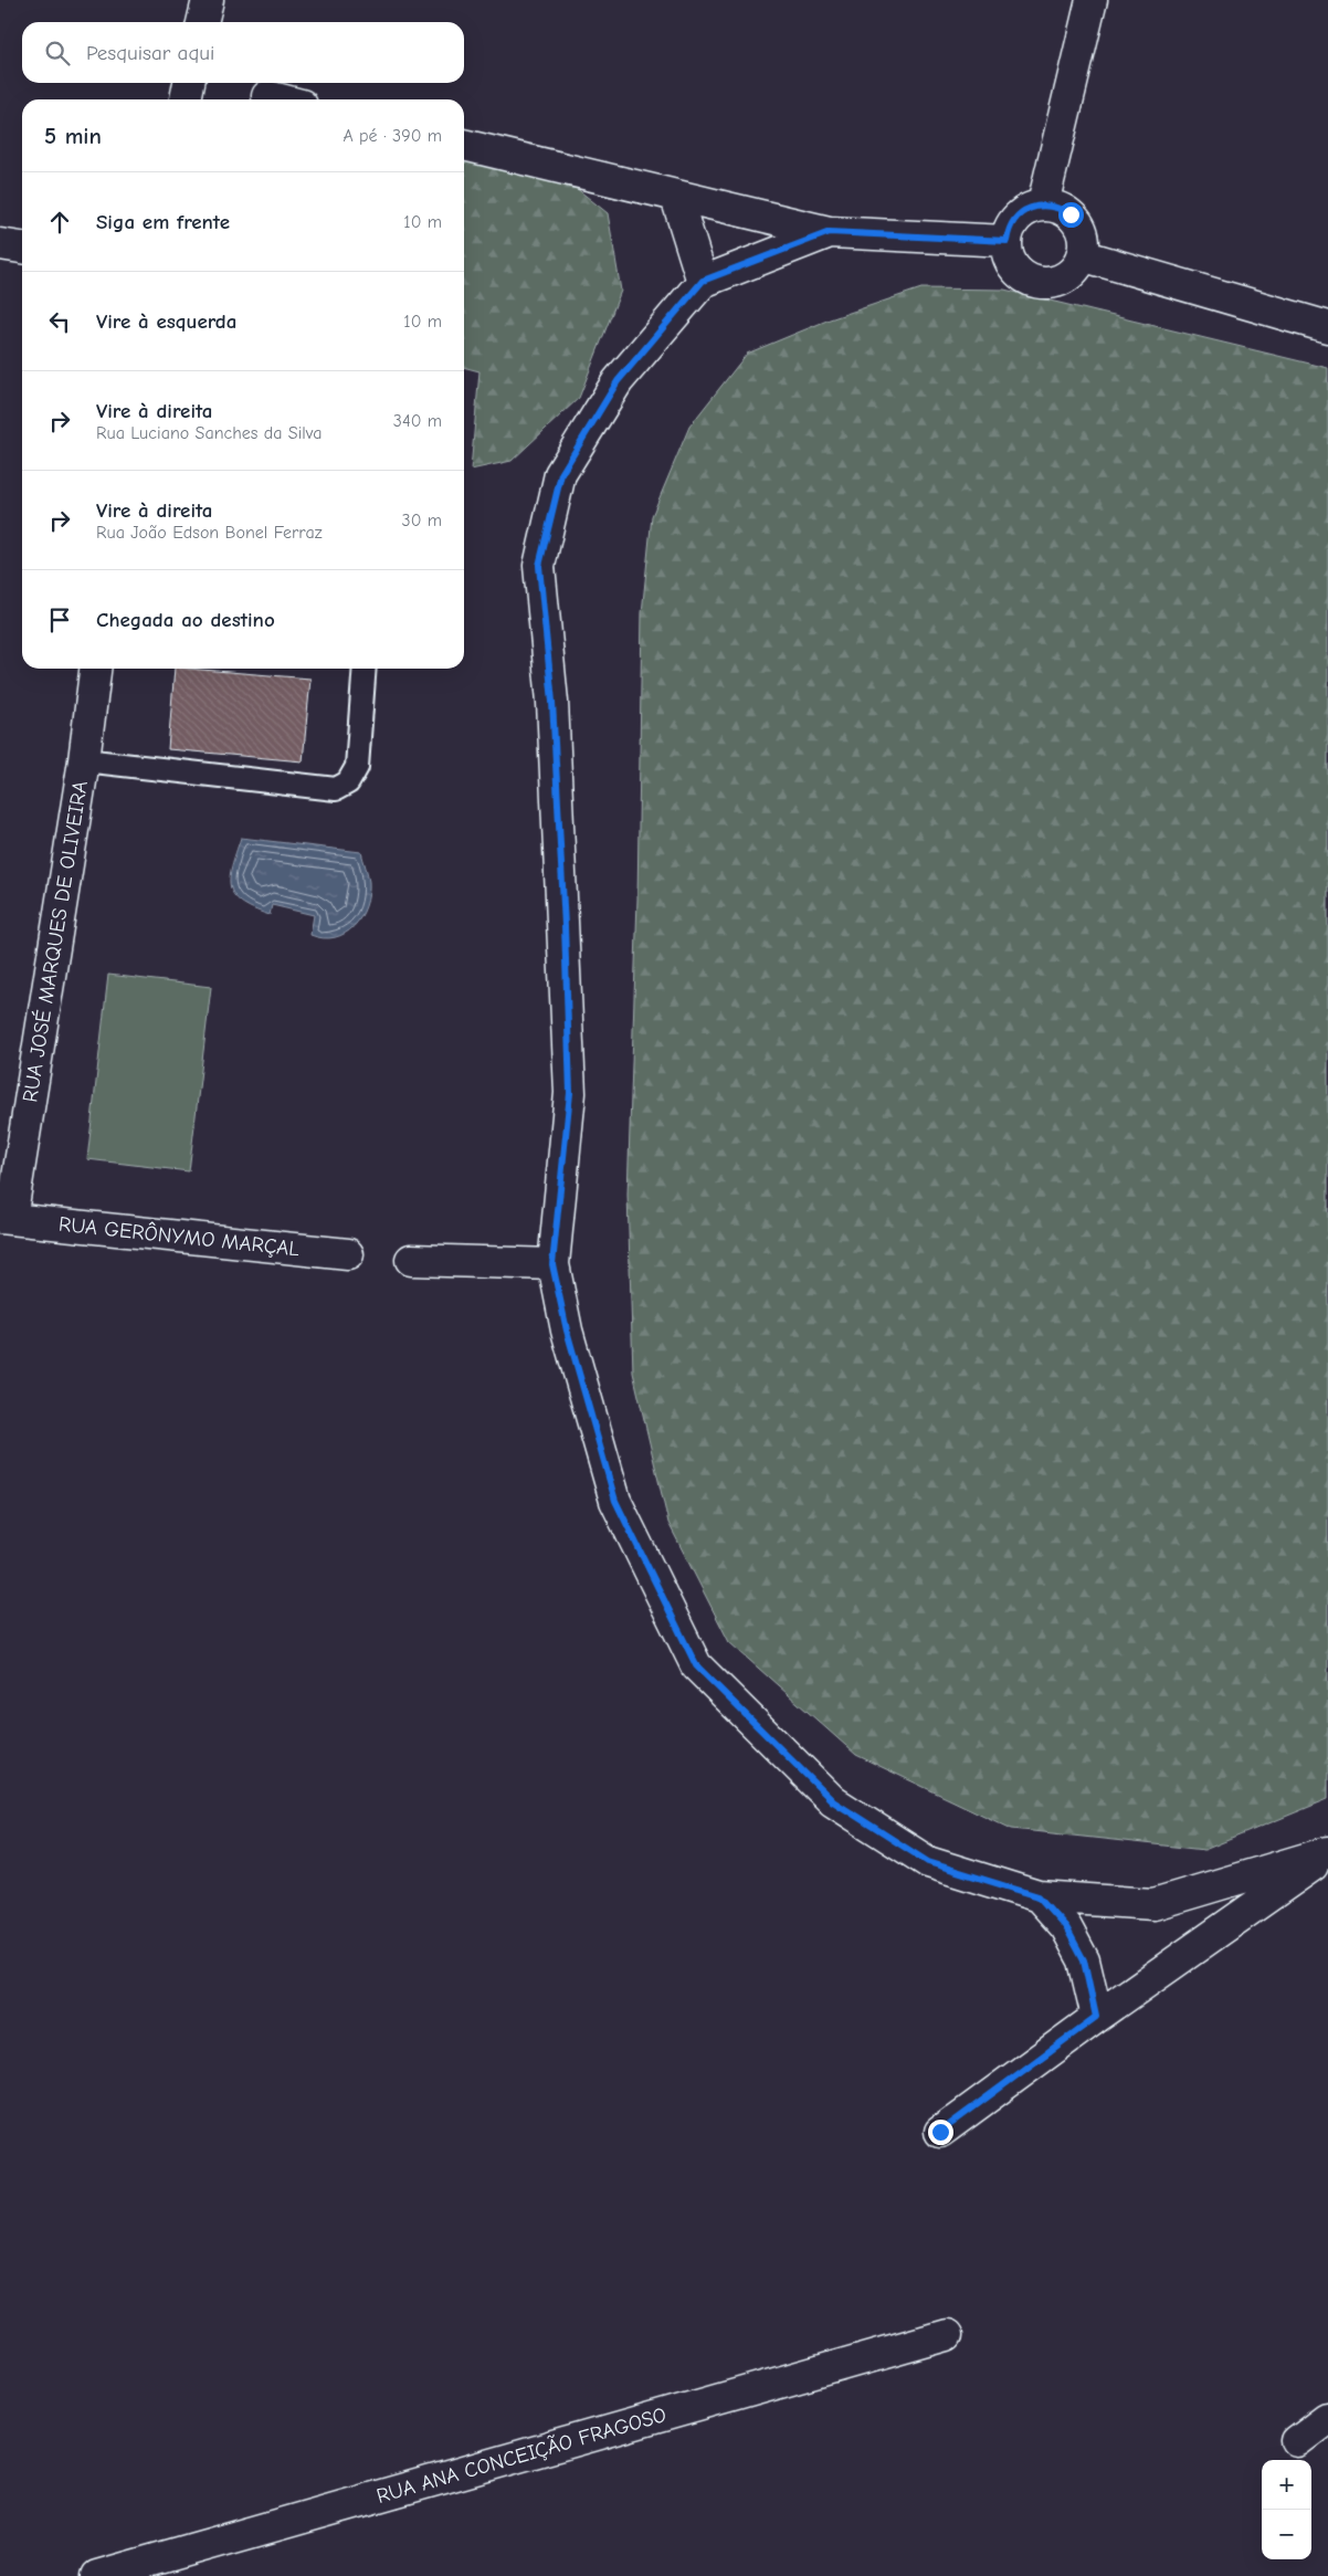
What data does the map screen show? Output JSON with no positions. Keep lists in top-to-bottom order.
{
  "streets": {
    "street": ["RUA JOSÉ MARQUES DE OLIVEIRA", "RUA GERÔNYMO MARÇAL", "RUA ANA CONCEIÇÃO FRAGOSO"]
  },
  "crossings": [
    ["RUA JOSÉ MARQUES DE OLIVEIRA", "RUA GERÔNYMO MARÇAL"]
  ],
  "page": {
    "search": "Pesquisar aqui",
    "heading": ["5 min", "A pé · 390 m"],
    "list": [
      ["Siga em frente", "10 m"],
      ["Vire à esquerda", "10 m"],
      ["Vire à direita", "Rua Luciano Sanches da Silva", "340 m"],
      ["Vire à direita", "Rua João Edson Bonel Ferraz", "30 m"],
      "Chegada ao destino"
    ],
    "map_buttons": ["+", "−"]
  }
}
